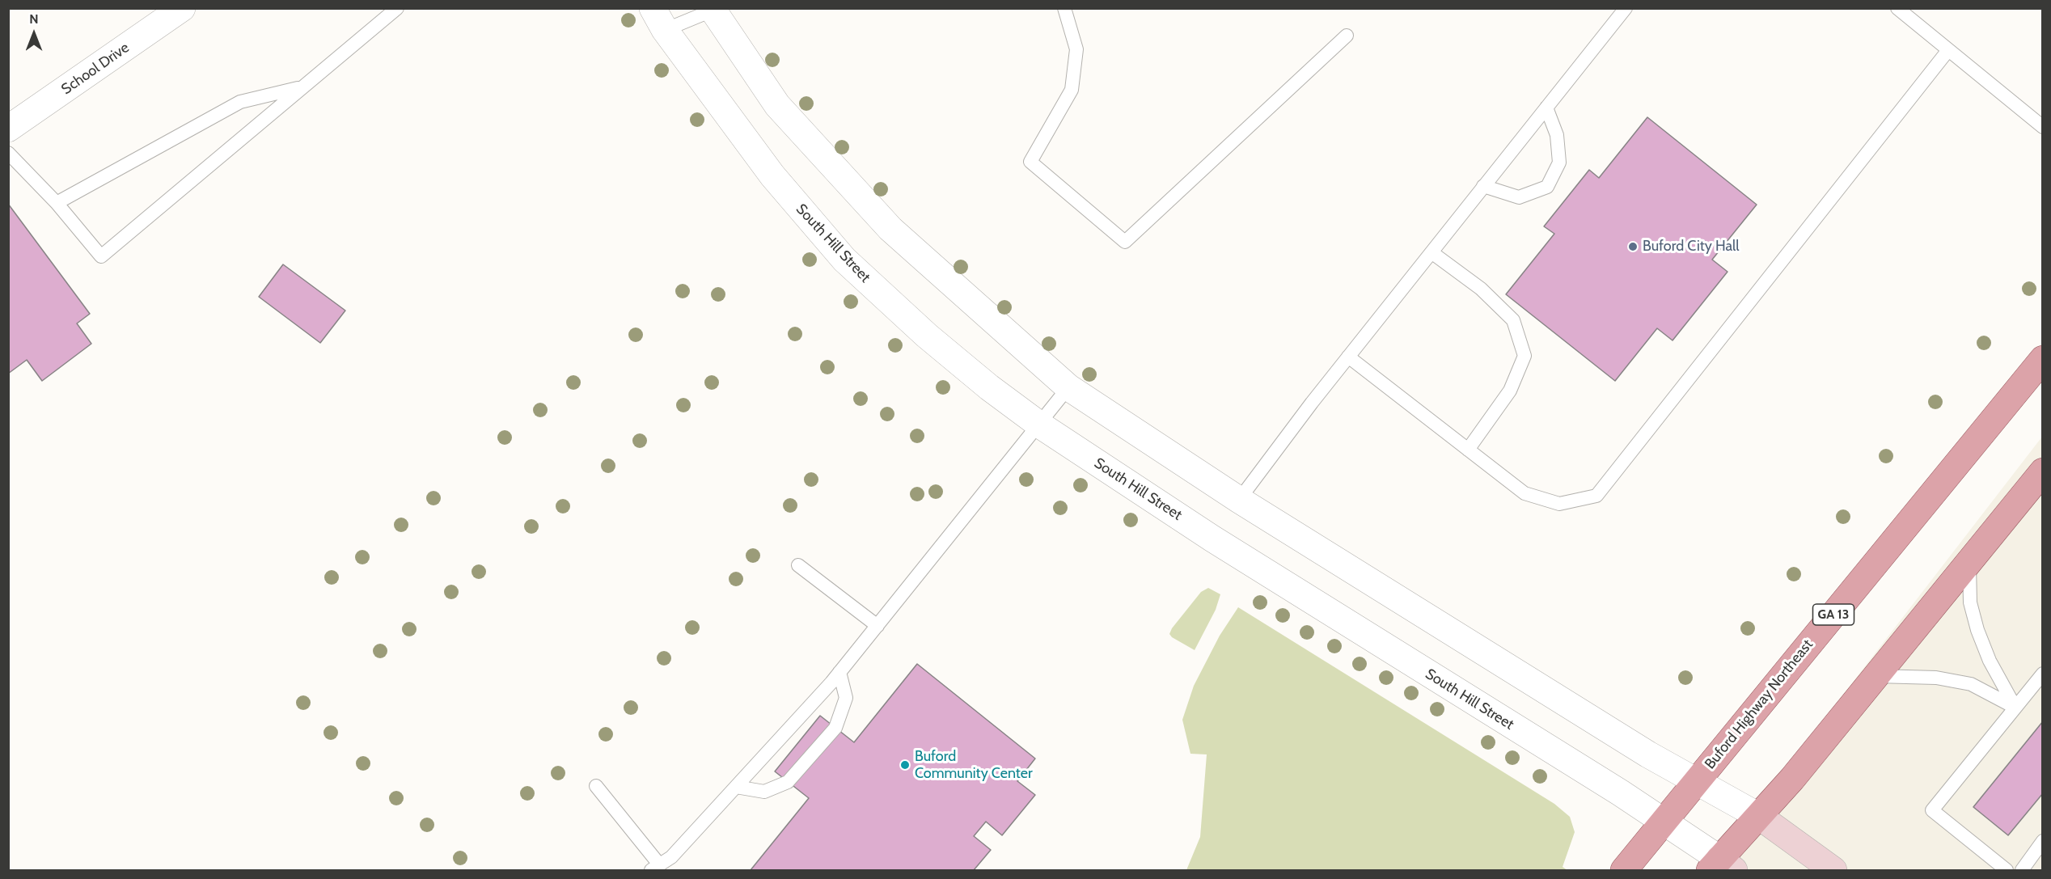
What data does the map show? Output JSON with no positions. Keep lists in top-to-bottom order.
{
  "streets": {
    "main road": ["GA 13", "Buford Highway Northeast"],
    "street": ["School Drive", "South Hill Street"]
  },
  "crossings": [
    ["South Hill Street", "Buford Highway Northeast"]
  ],
  "places": ["Buford City Hall", "Buford Community Center"],
  "north": "top"
}
